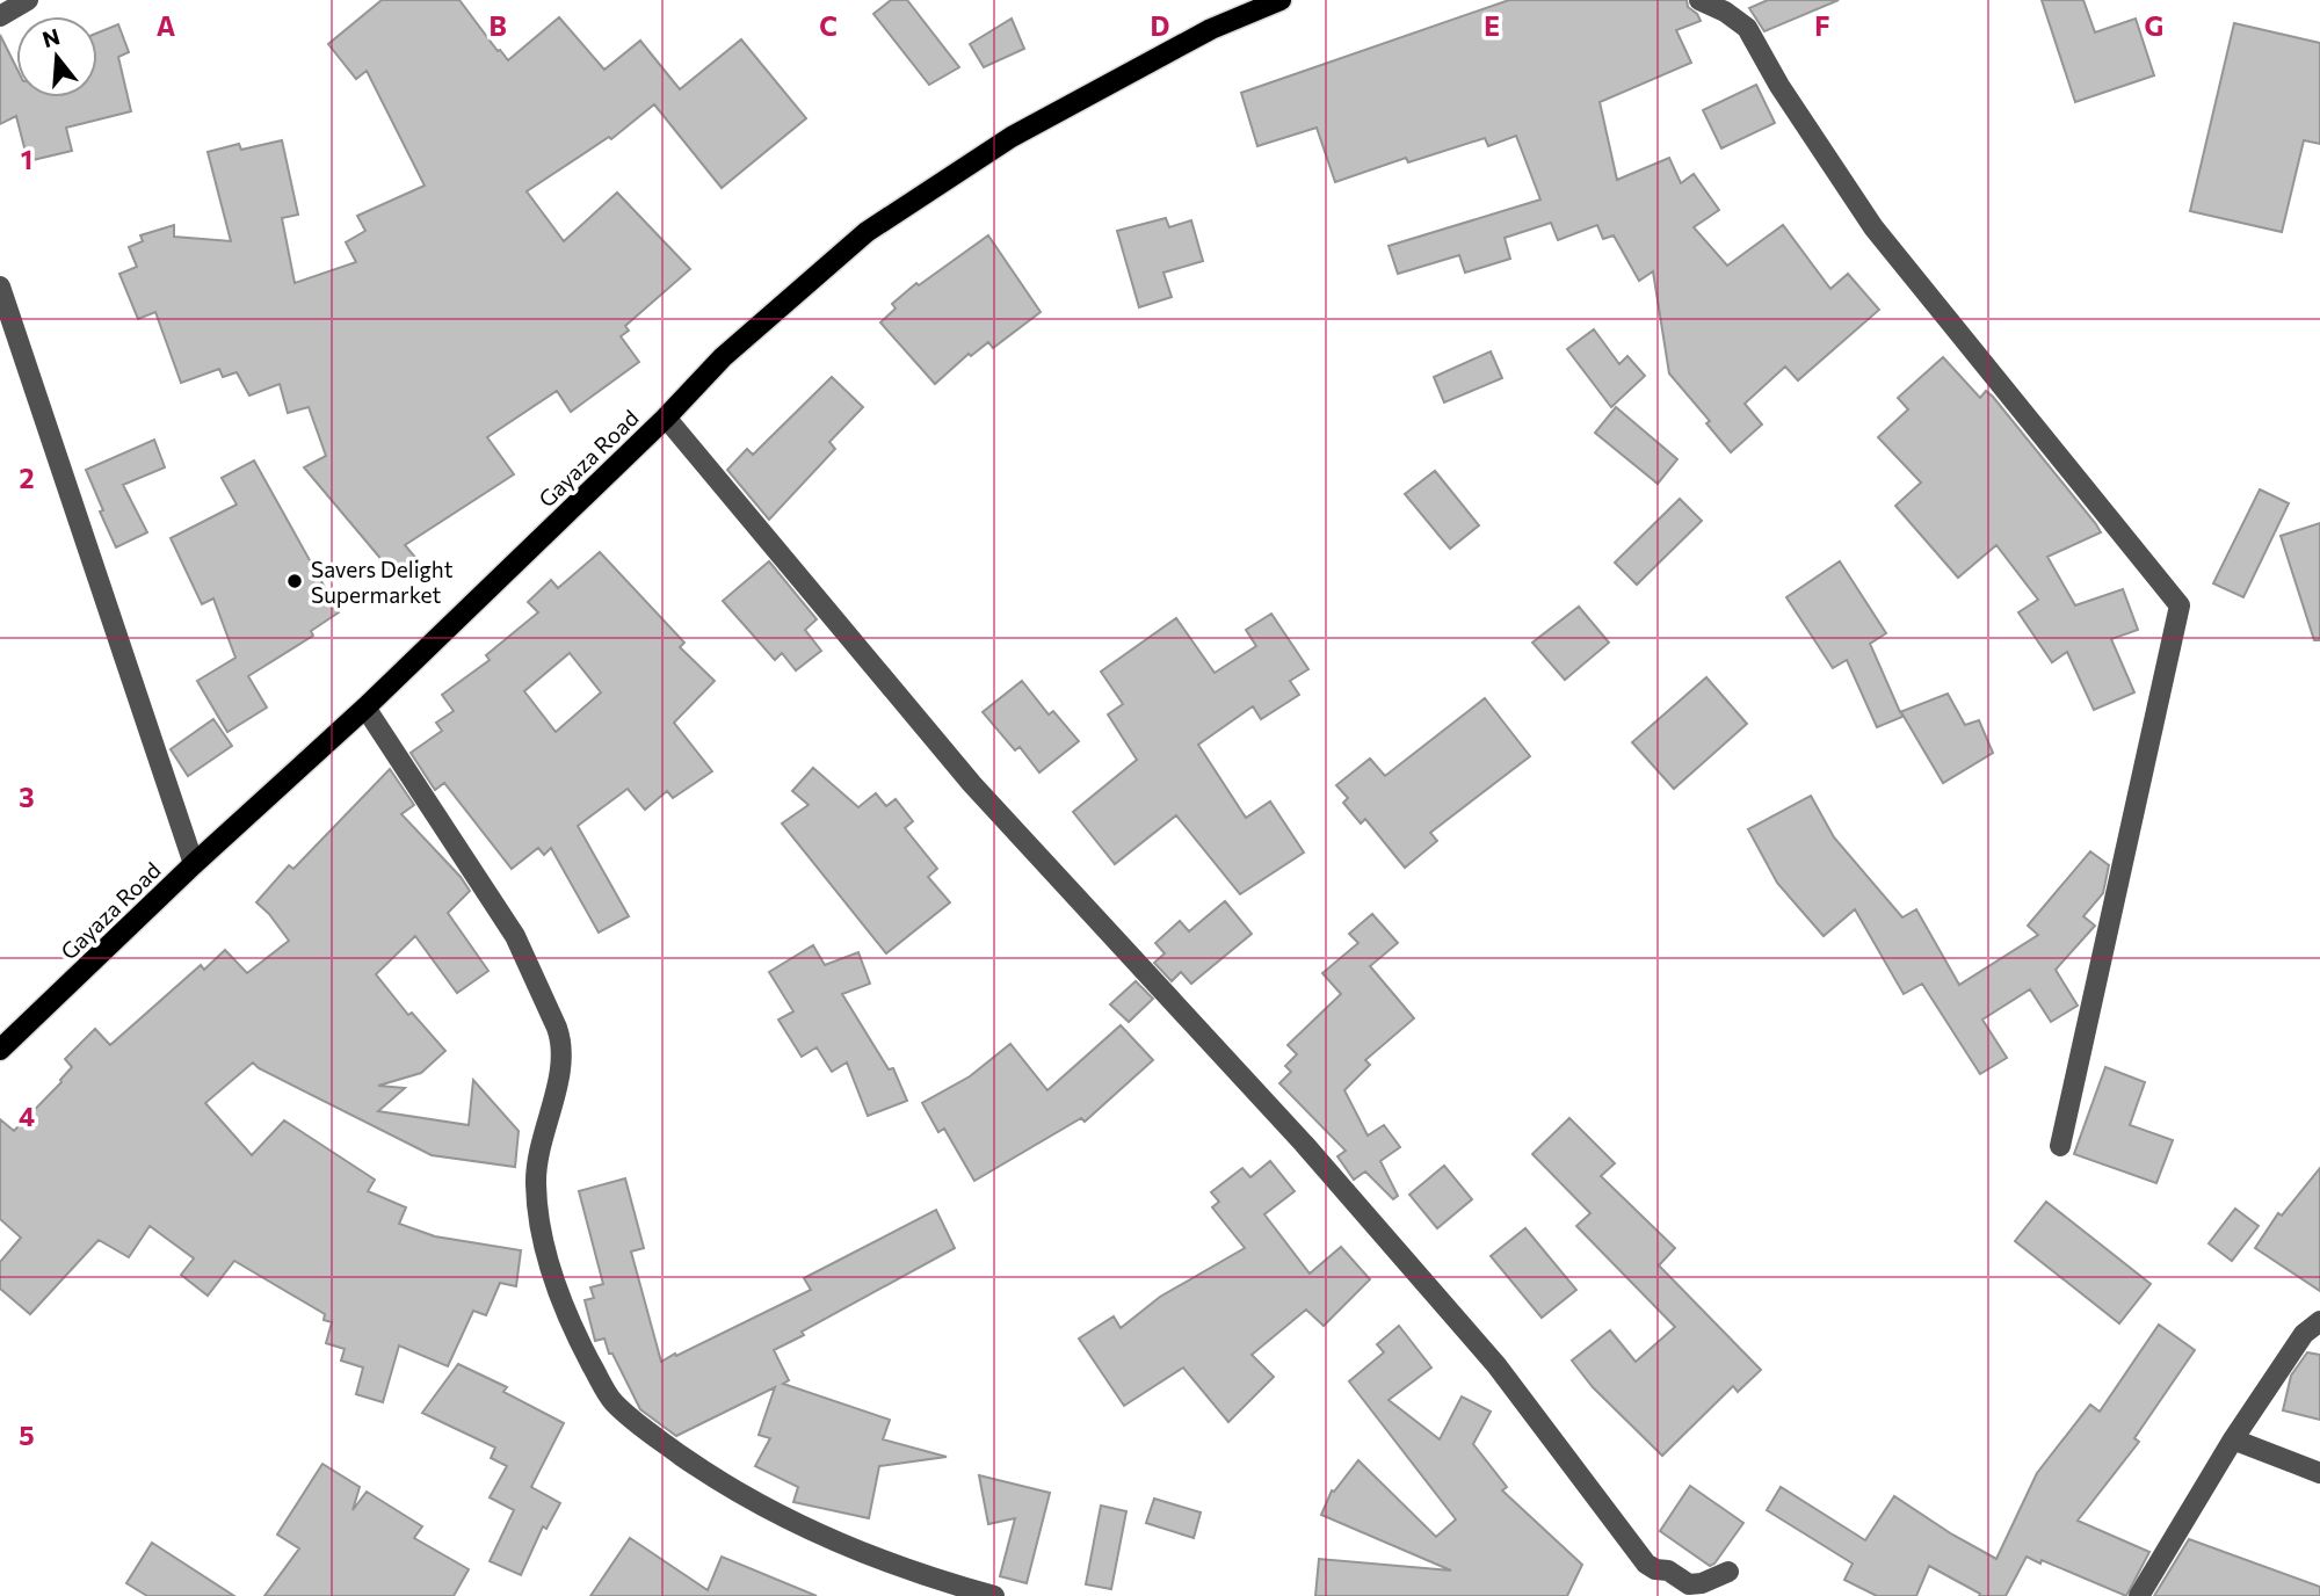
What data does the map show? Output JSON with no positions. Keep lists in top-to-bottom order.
{
  "streets": {
    "main road": ["Gayaza Road"]
  },
  "places": ["Savers Delight Supermarket"],
  "north": "top",
  "grid": {
    "columns": [
      "A",
      "B",
      "C",
      "D",
      "E",
      "F",
      "G"
    ],
    "rows": [
      "1",
      "2",
      "3",
      "4",
      "5"
    ]
  }
}
